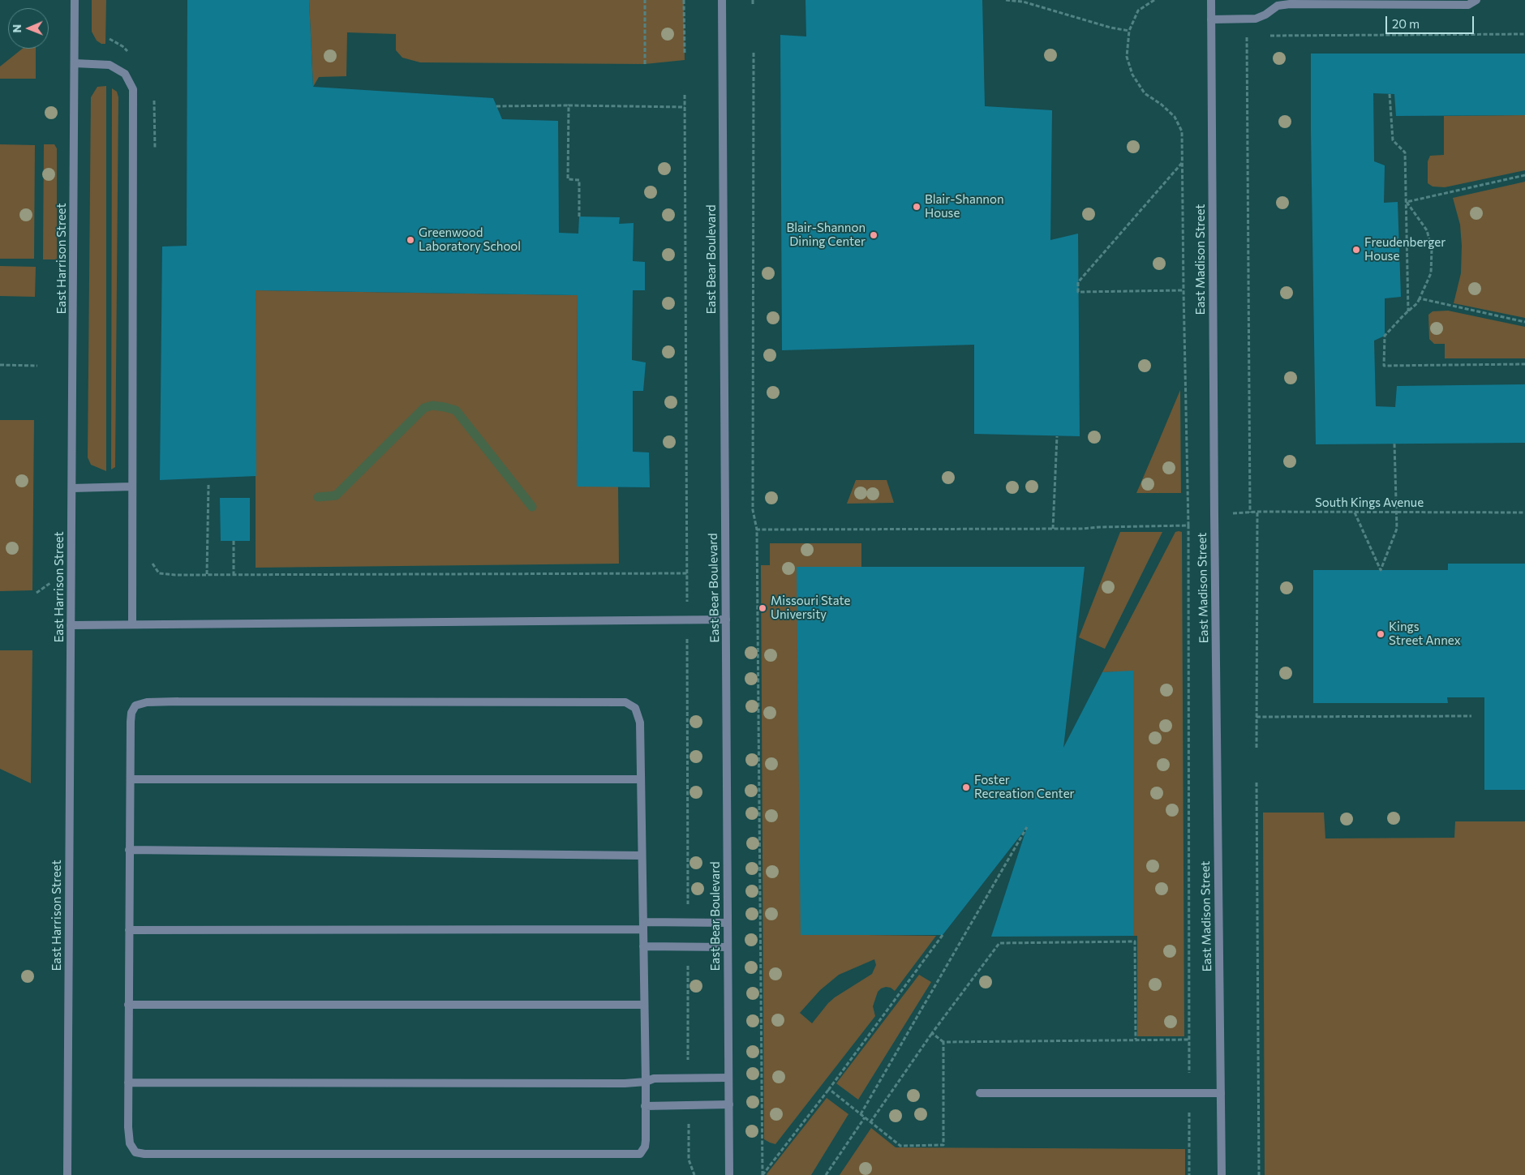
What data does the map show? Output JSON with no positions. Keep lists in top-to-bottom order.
{
  "streets": {
    "street": ["East Harrison Street", "East Bear Boulevard", "East Madison Street"],
    "path": ["South Kings Avenue"]
  },
  "crossings": [
    ["East Madison Street", "South Kings Avenue"]
  ],
  "places": [
    "Blair-Shannon House",
    "Blair-Shannon Dining Center",
    "Greenwood Laboratory School",
    "Freudenberger House",
    "Missouri State University",
    "Kings Street Annex",
    "Foster Recreation Center"
  ],
  "scale_bar": "20 m",
  "north": "left"
}
